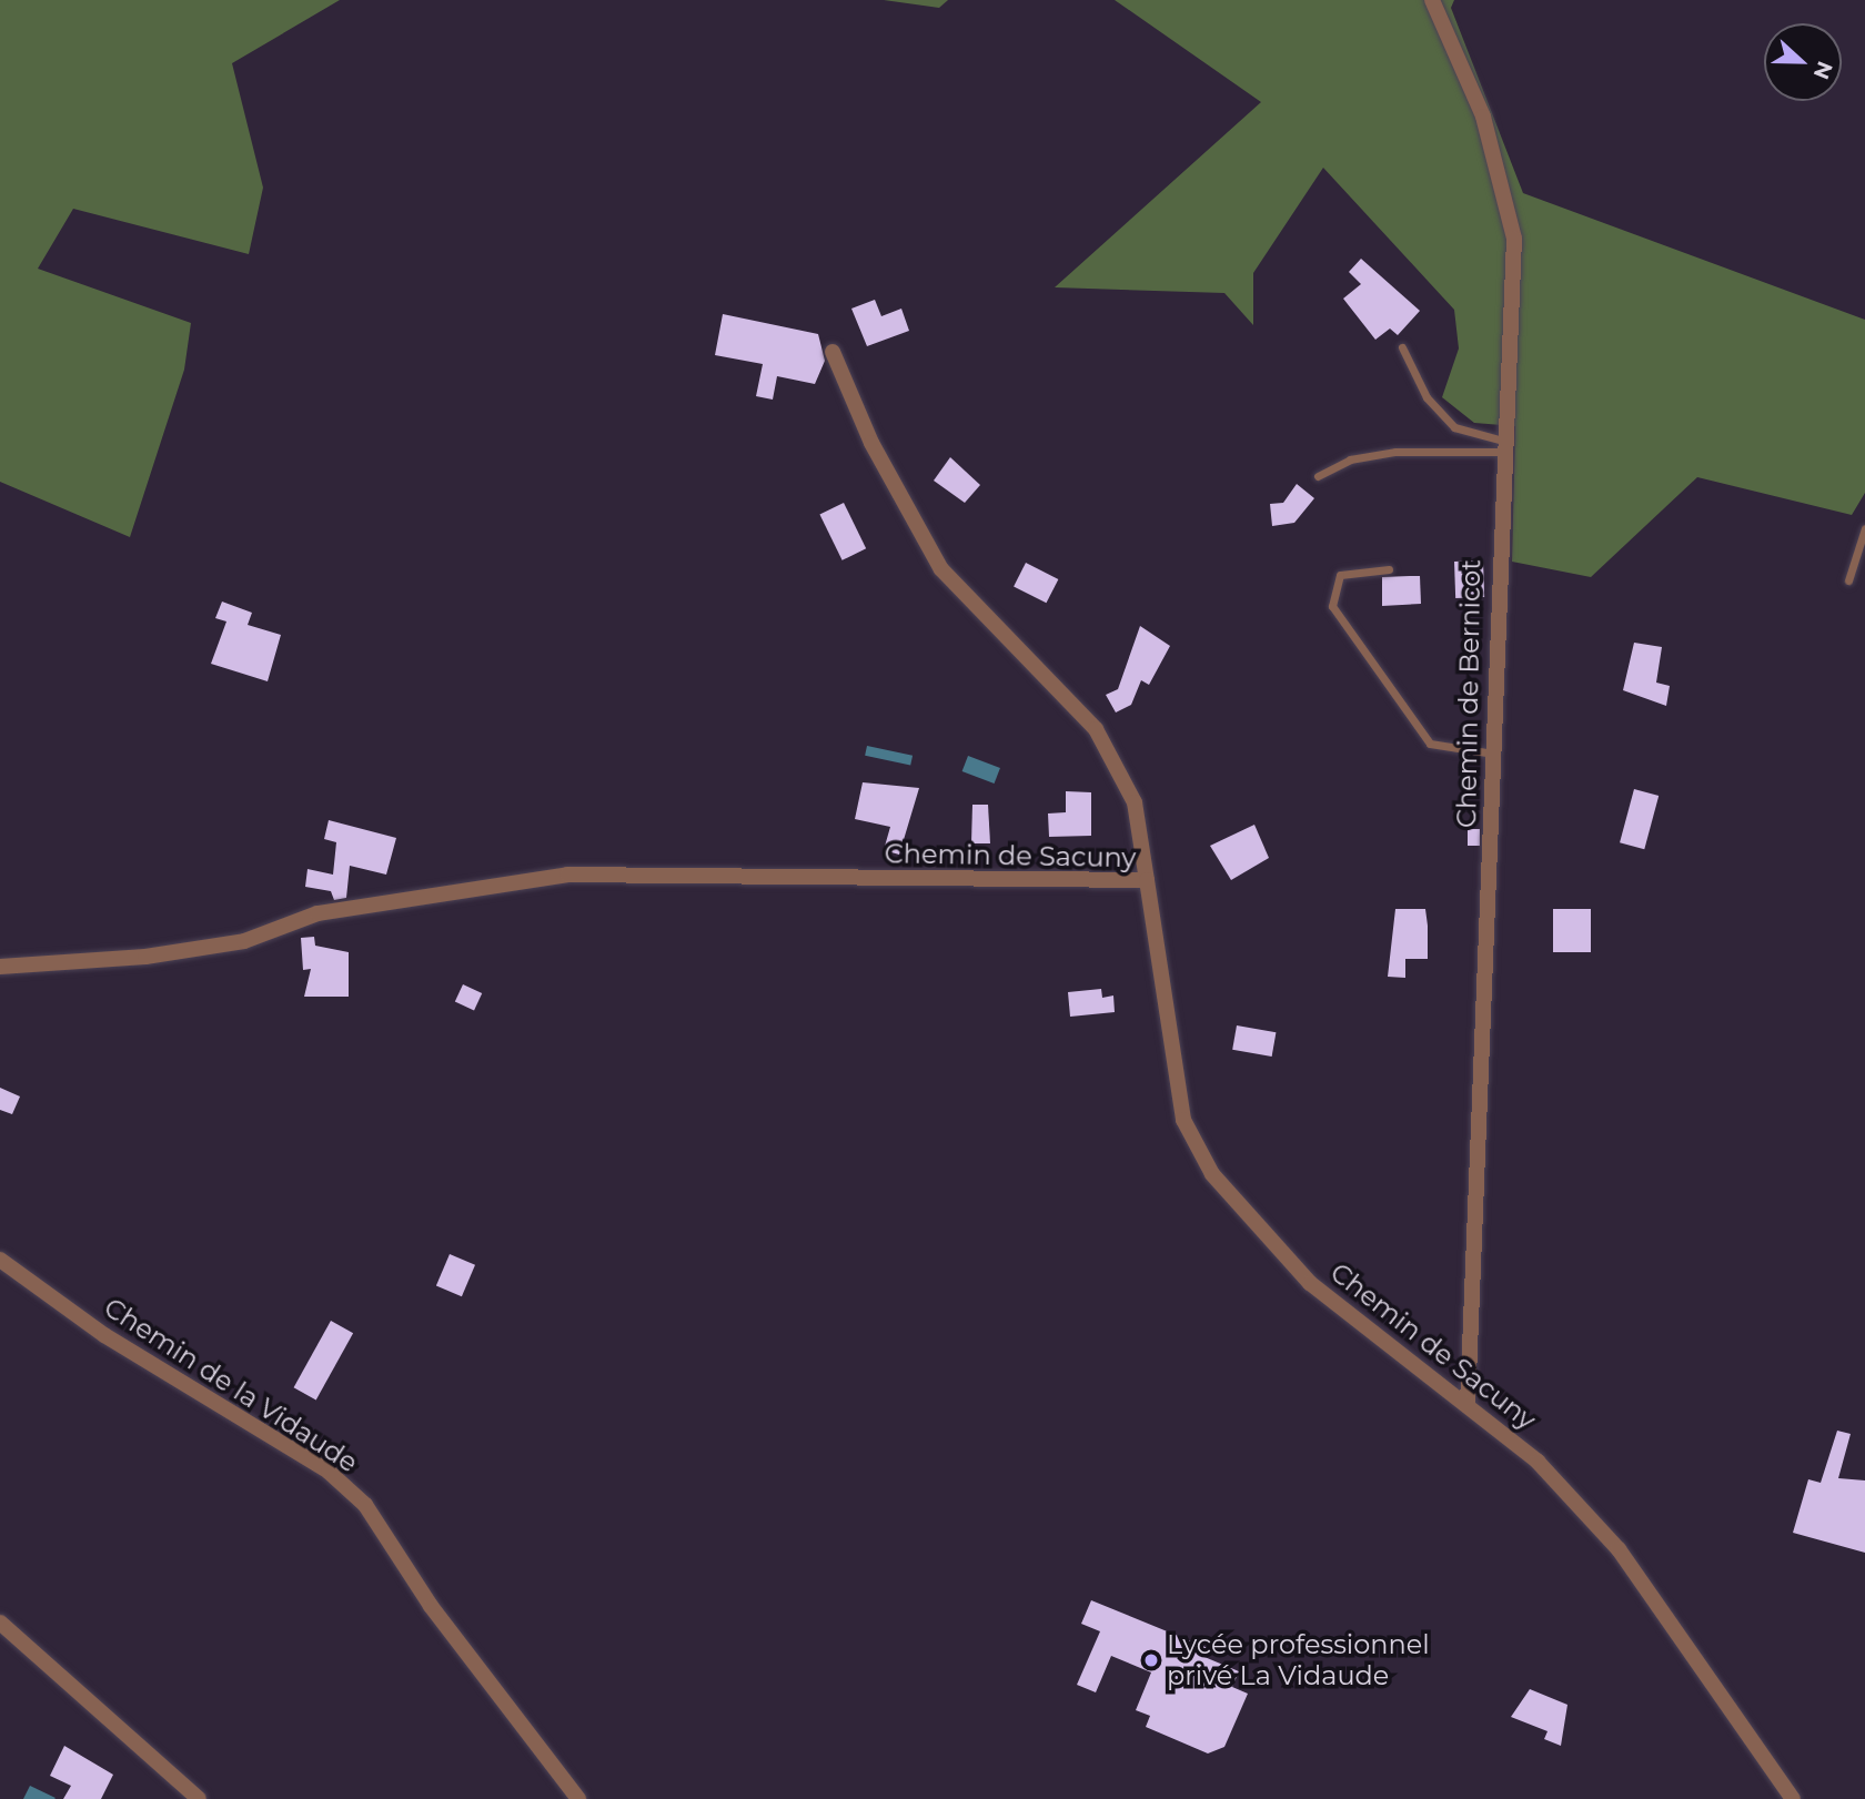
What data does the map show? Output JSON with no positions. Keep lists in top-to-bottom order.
{
  "streets": {
    "street": ["Chemin de Bernicot", "Chemin de Sacuny", "Chemin de la Vidaude"]
  },
  "crossings": [
    ["Chemin de Bernicot", "Chemin de Sacuny"]
  ],
  "places": ["Lycée professionnel privé La Vidaude"],
  "north": "right"
}
